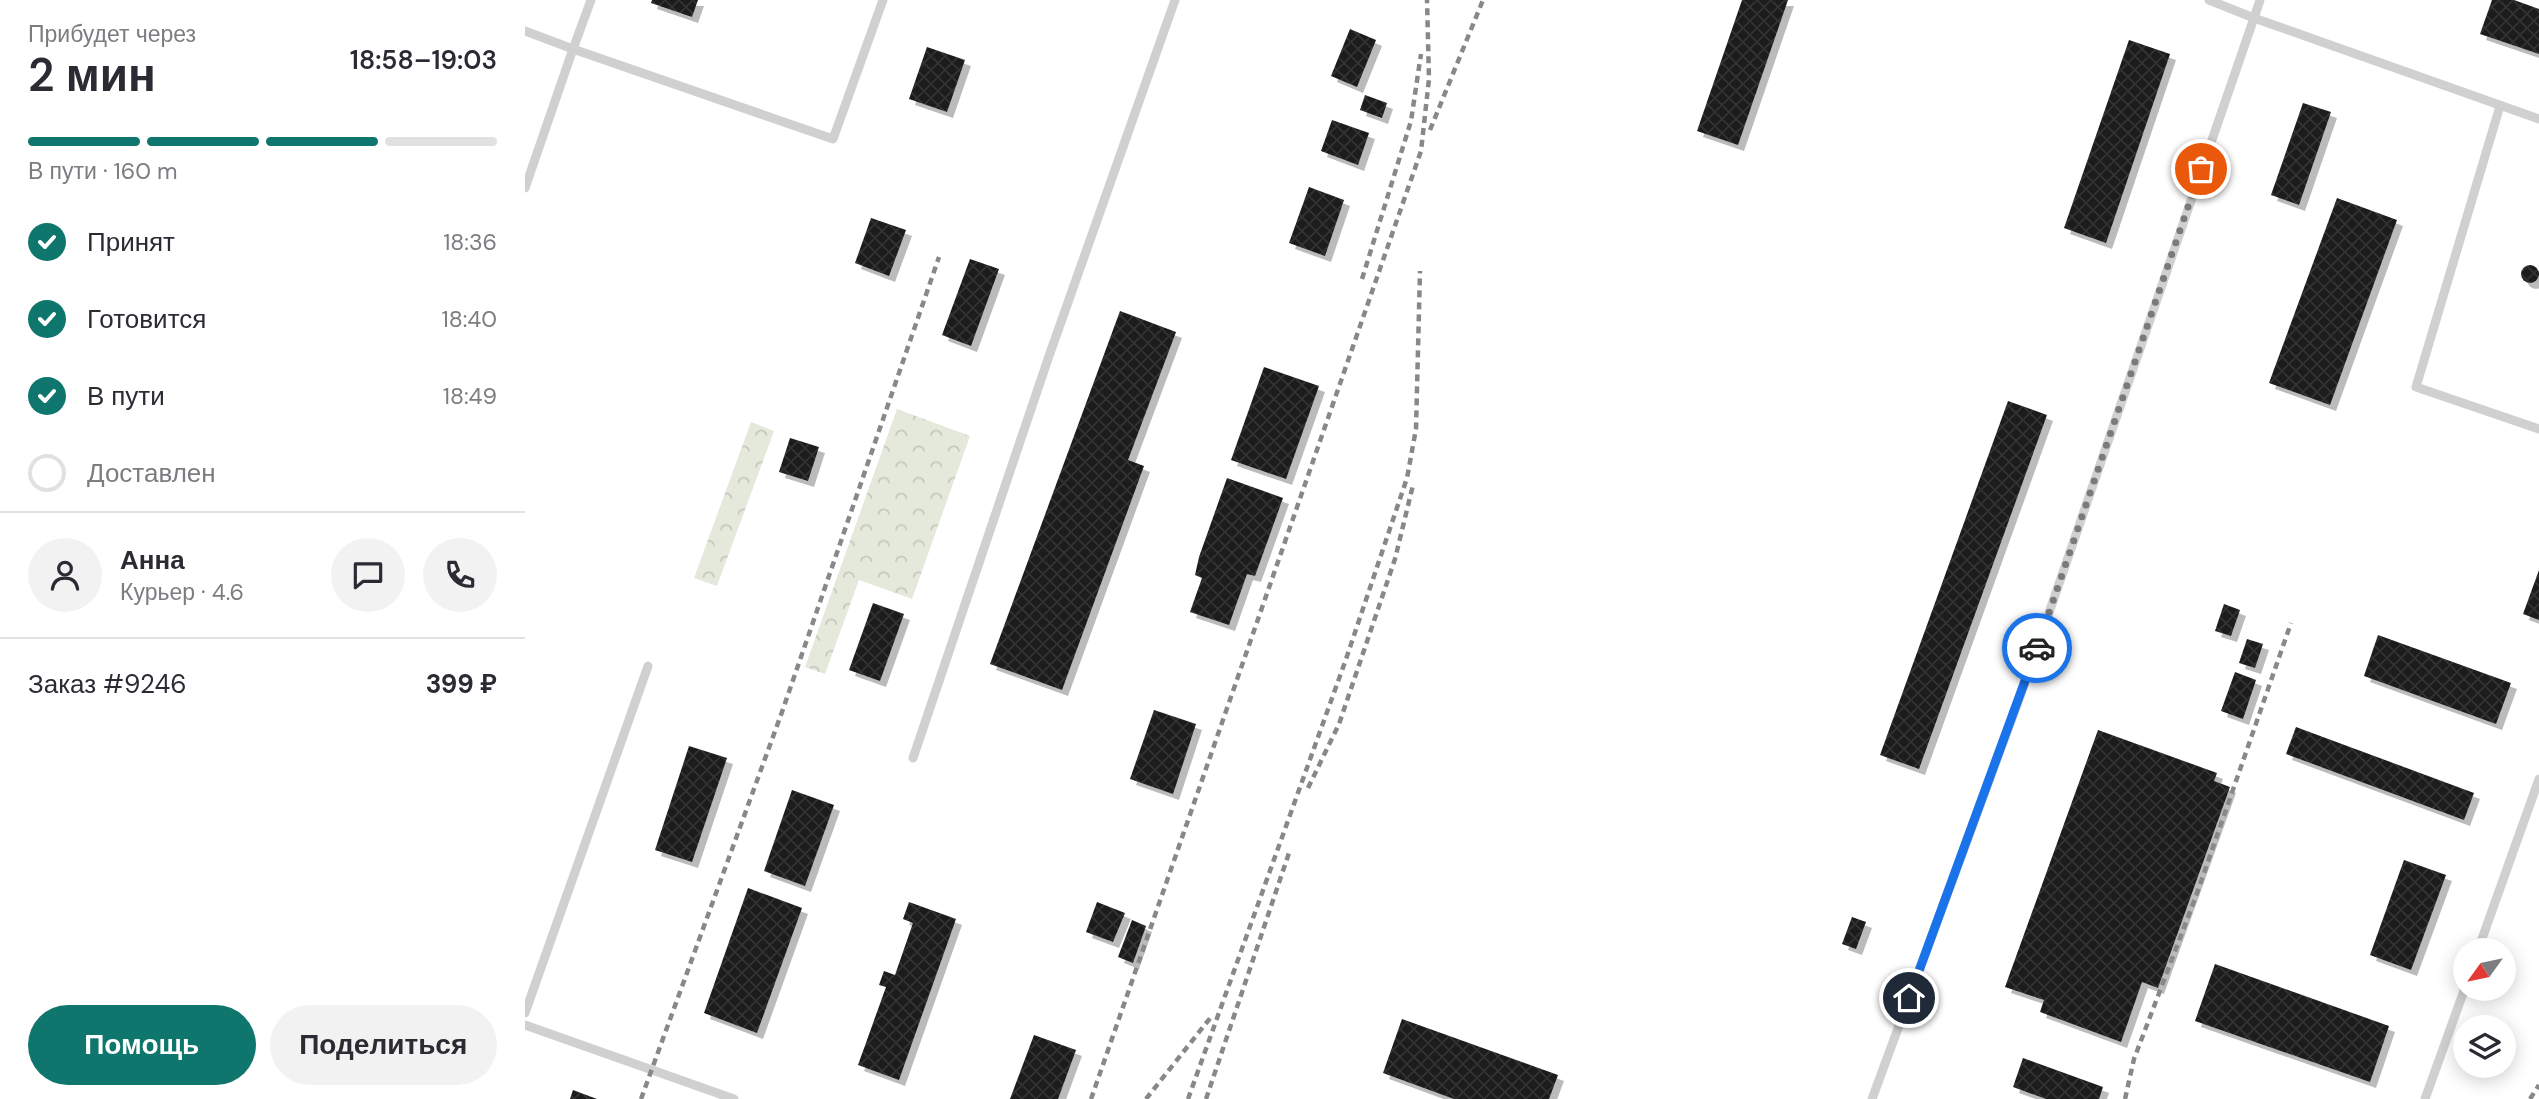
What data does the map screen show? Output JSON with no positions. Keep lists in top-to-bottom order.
{
  "north": "bottom left",
  "page": {
    "heading": ["2 мин", "Прибудет через", "18:58–19:03"],
    "panel": [
      "Анна",
      "Курьер · 4.6",
      "Заказ #9246",
      "399 ₽"
    ],
    "bar": "В пути · 160 m",
    "list": [
      ["Принят", "18:36"],
      ["Готовится", "18:40"],
      ["В пути", "18:49"],
      "Доставлен"
    ],
    "buttons": ["Помощь", "Поделиться"]
  }
}
